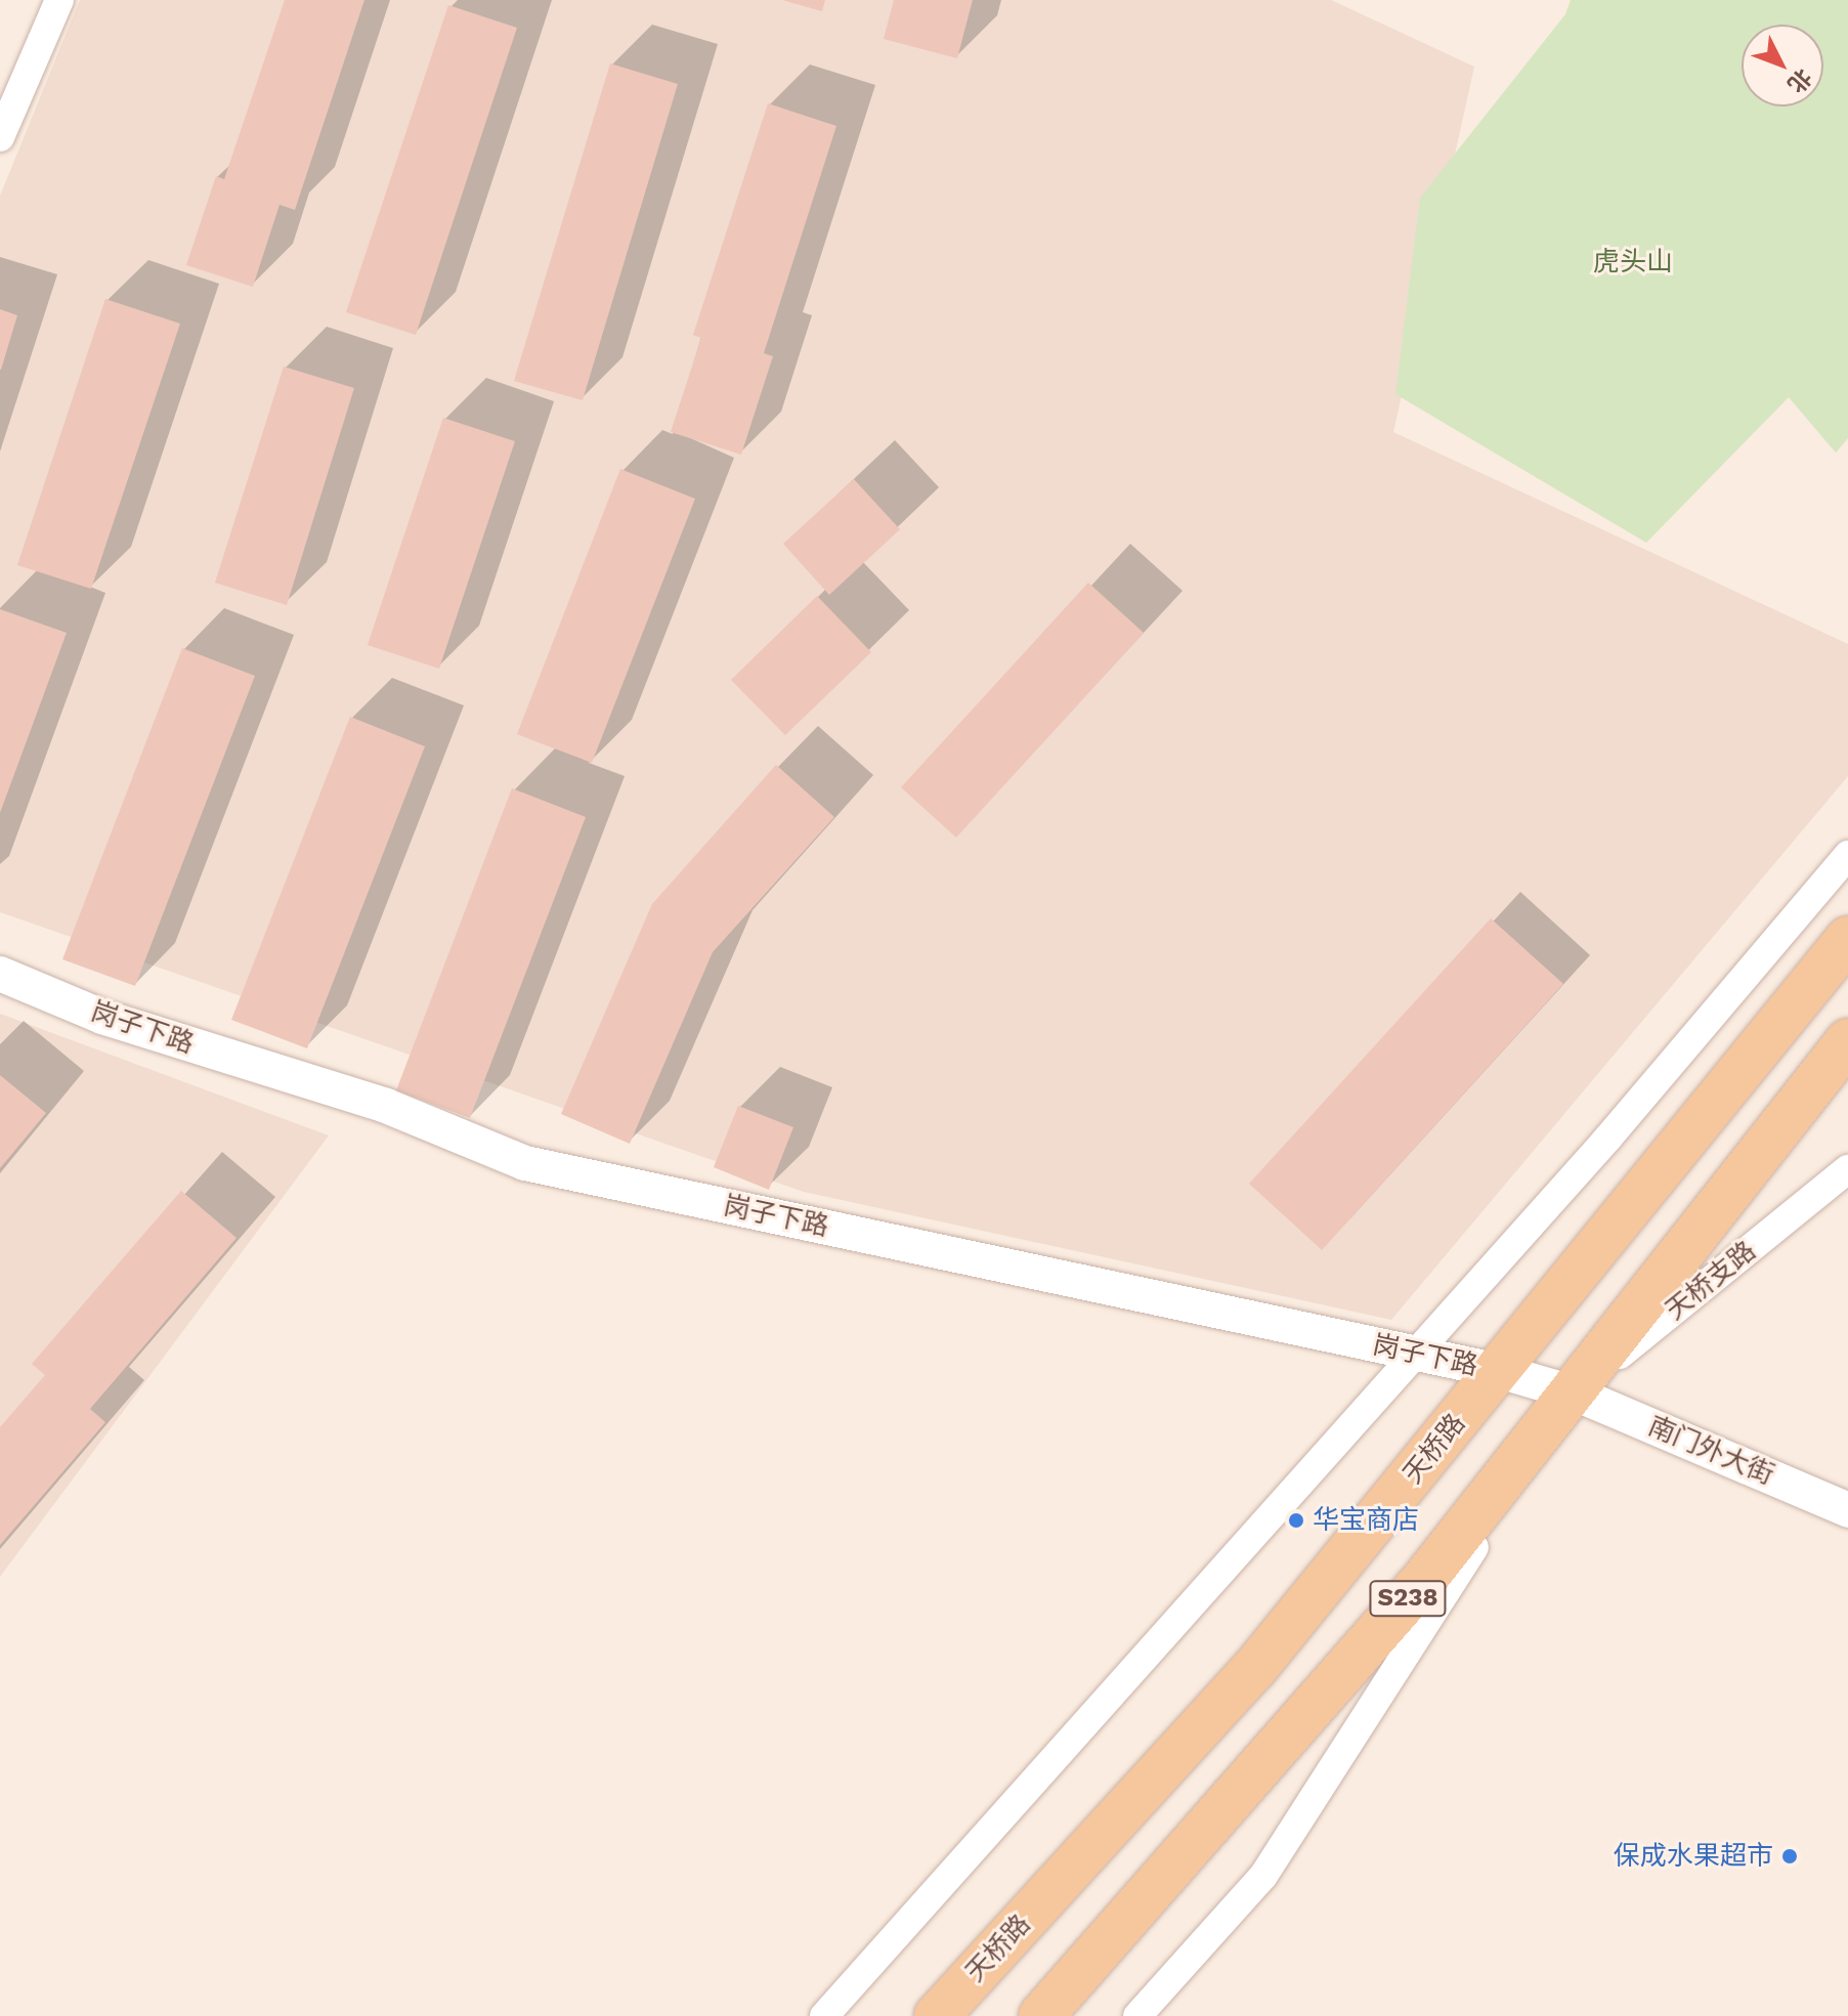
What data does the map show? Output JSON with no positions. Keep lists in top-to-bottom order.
{
  "streets": {
    "main road": ["天桥路", "S238"],
    "street": ["岗子下路", "天桥支路", "南门外大街"]
  },
  "crossings": [
    ["岗子下路", "天桥支路"],
    ["岗子下路", "天桥路"],
    ["岗子下路", "南门外大街"],
    ["岗子下路", "S238"],
    ["天桥支路", "南门外大街"],
    ["天桥支路", "S238"],
    ["南门外大街", "S238"]
  ],
  "parks": ["虎头山"],
  "places": ["华宝商店", "保成水果超市"],
  "north": "bottom right"
}
